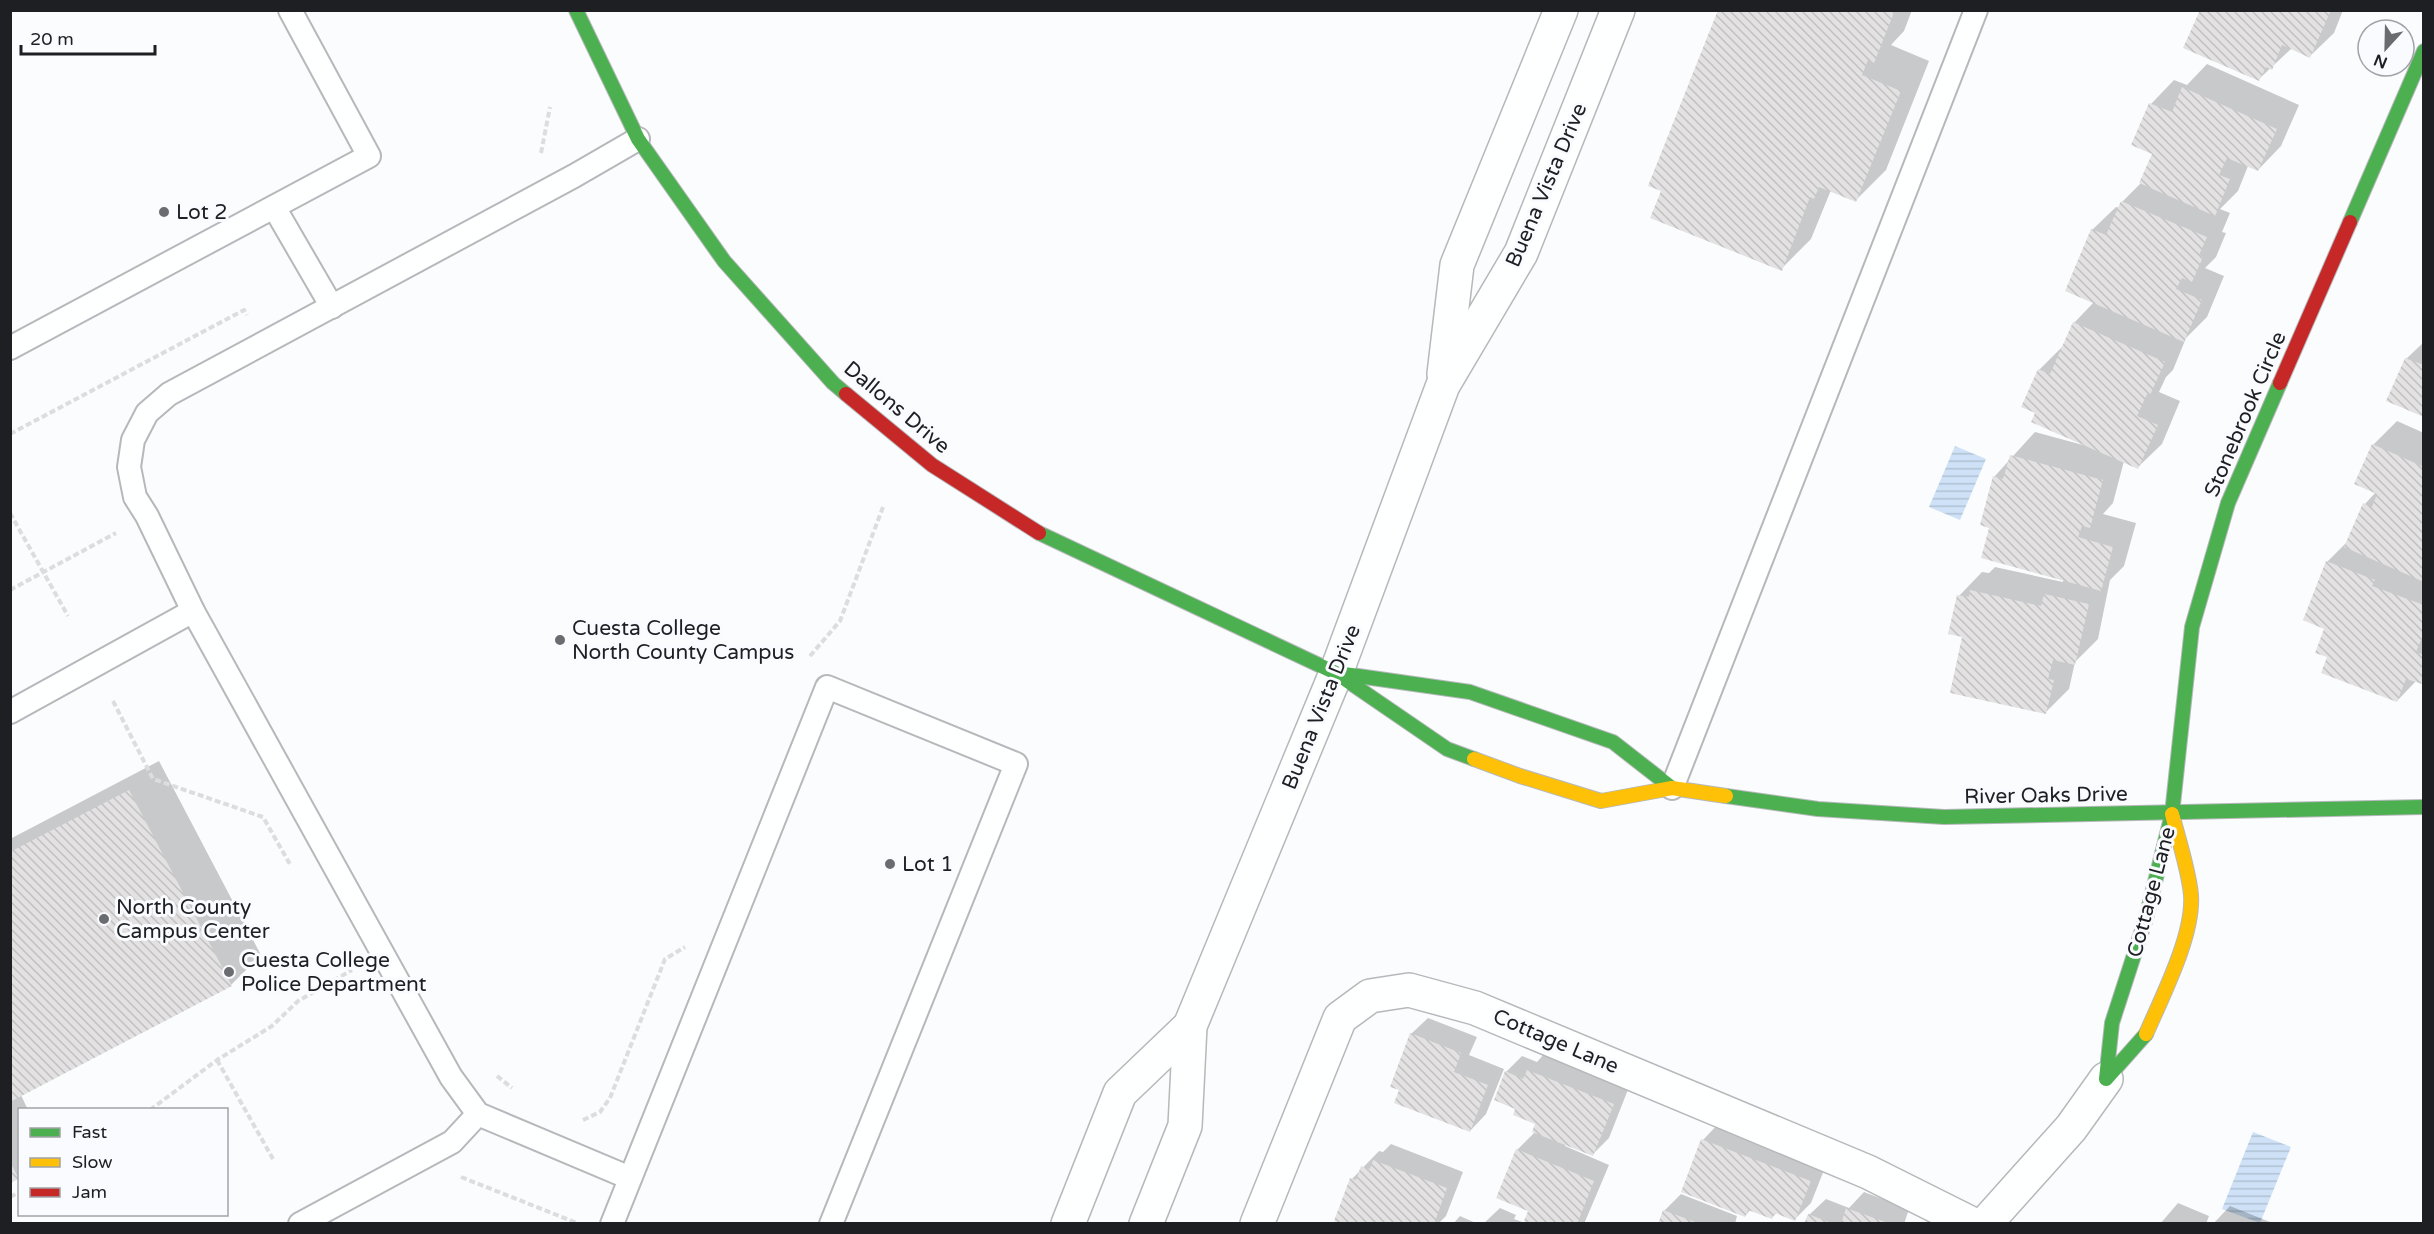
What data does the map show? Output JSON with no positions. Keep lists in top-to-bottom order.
{
  "streets": {
    "street": [
      "Buena Vista Drive",
      "Dallons Drive",
      "Stonebrook Circle",
      "River Oaks Drive",
      "Cottage Lane"
    ]
  },
  "crossings": [
    ["Buena Vista Drive", "Dallons Drive"],
    ["Buena Vista Drive", "River Oaks Drive"],
    ["Dallons Drive", "River Oaks Drive"],
    ["Stonebrook Circle", "River Oaks Drive"],
    ["Stonebrook Circle", "Cottage Lane"],
    ["River Oaks Drive", "Cottage Lane"]
  ],
  "places": [
    "Lot 2",
    "Cuesta College North County Campus",
    "Lot 1",
    "North County Campus Center",
    "Cuesta College Police Department"
  ],
  "legend": ["Fast", "Slow", "Jam"],
  "scale_bar": "20 m",
  "north": "bottom"
}
